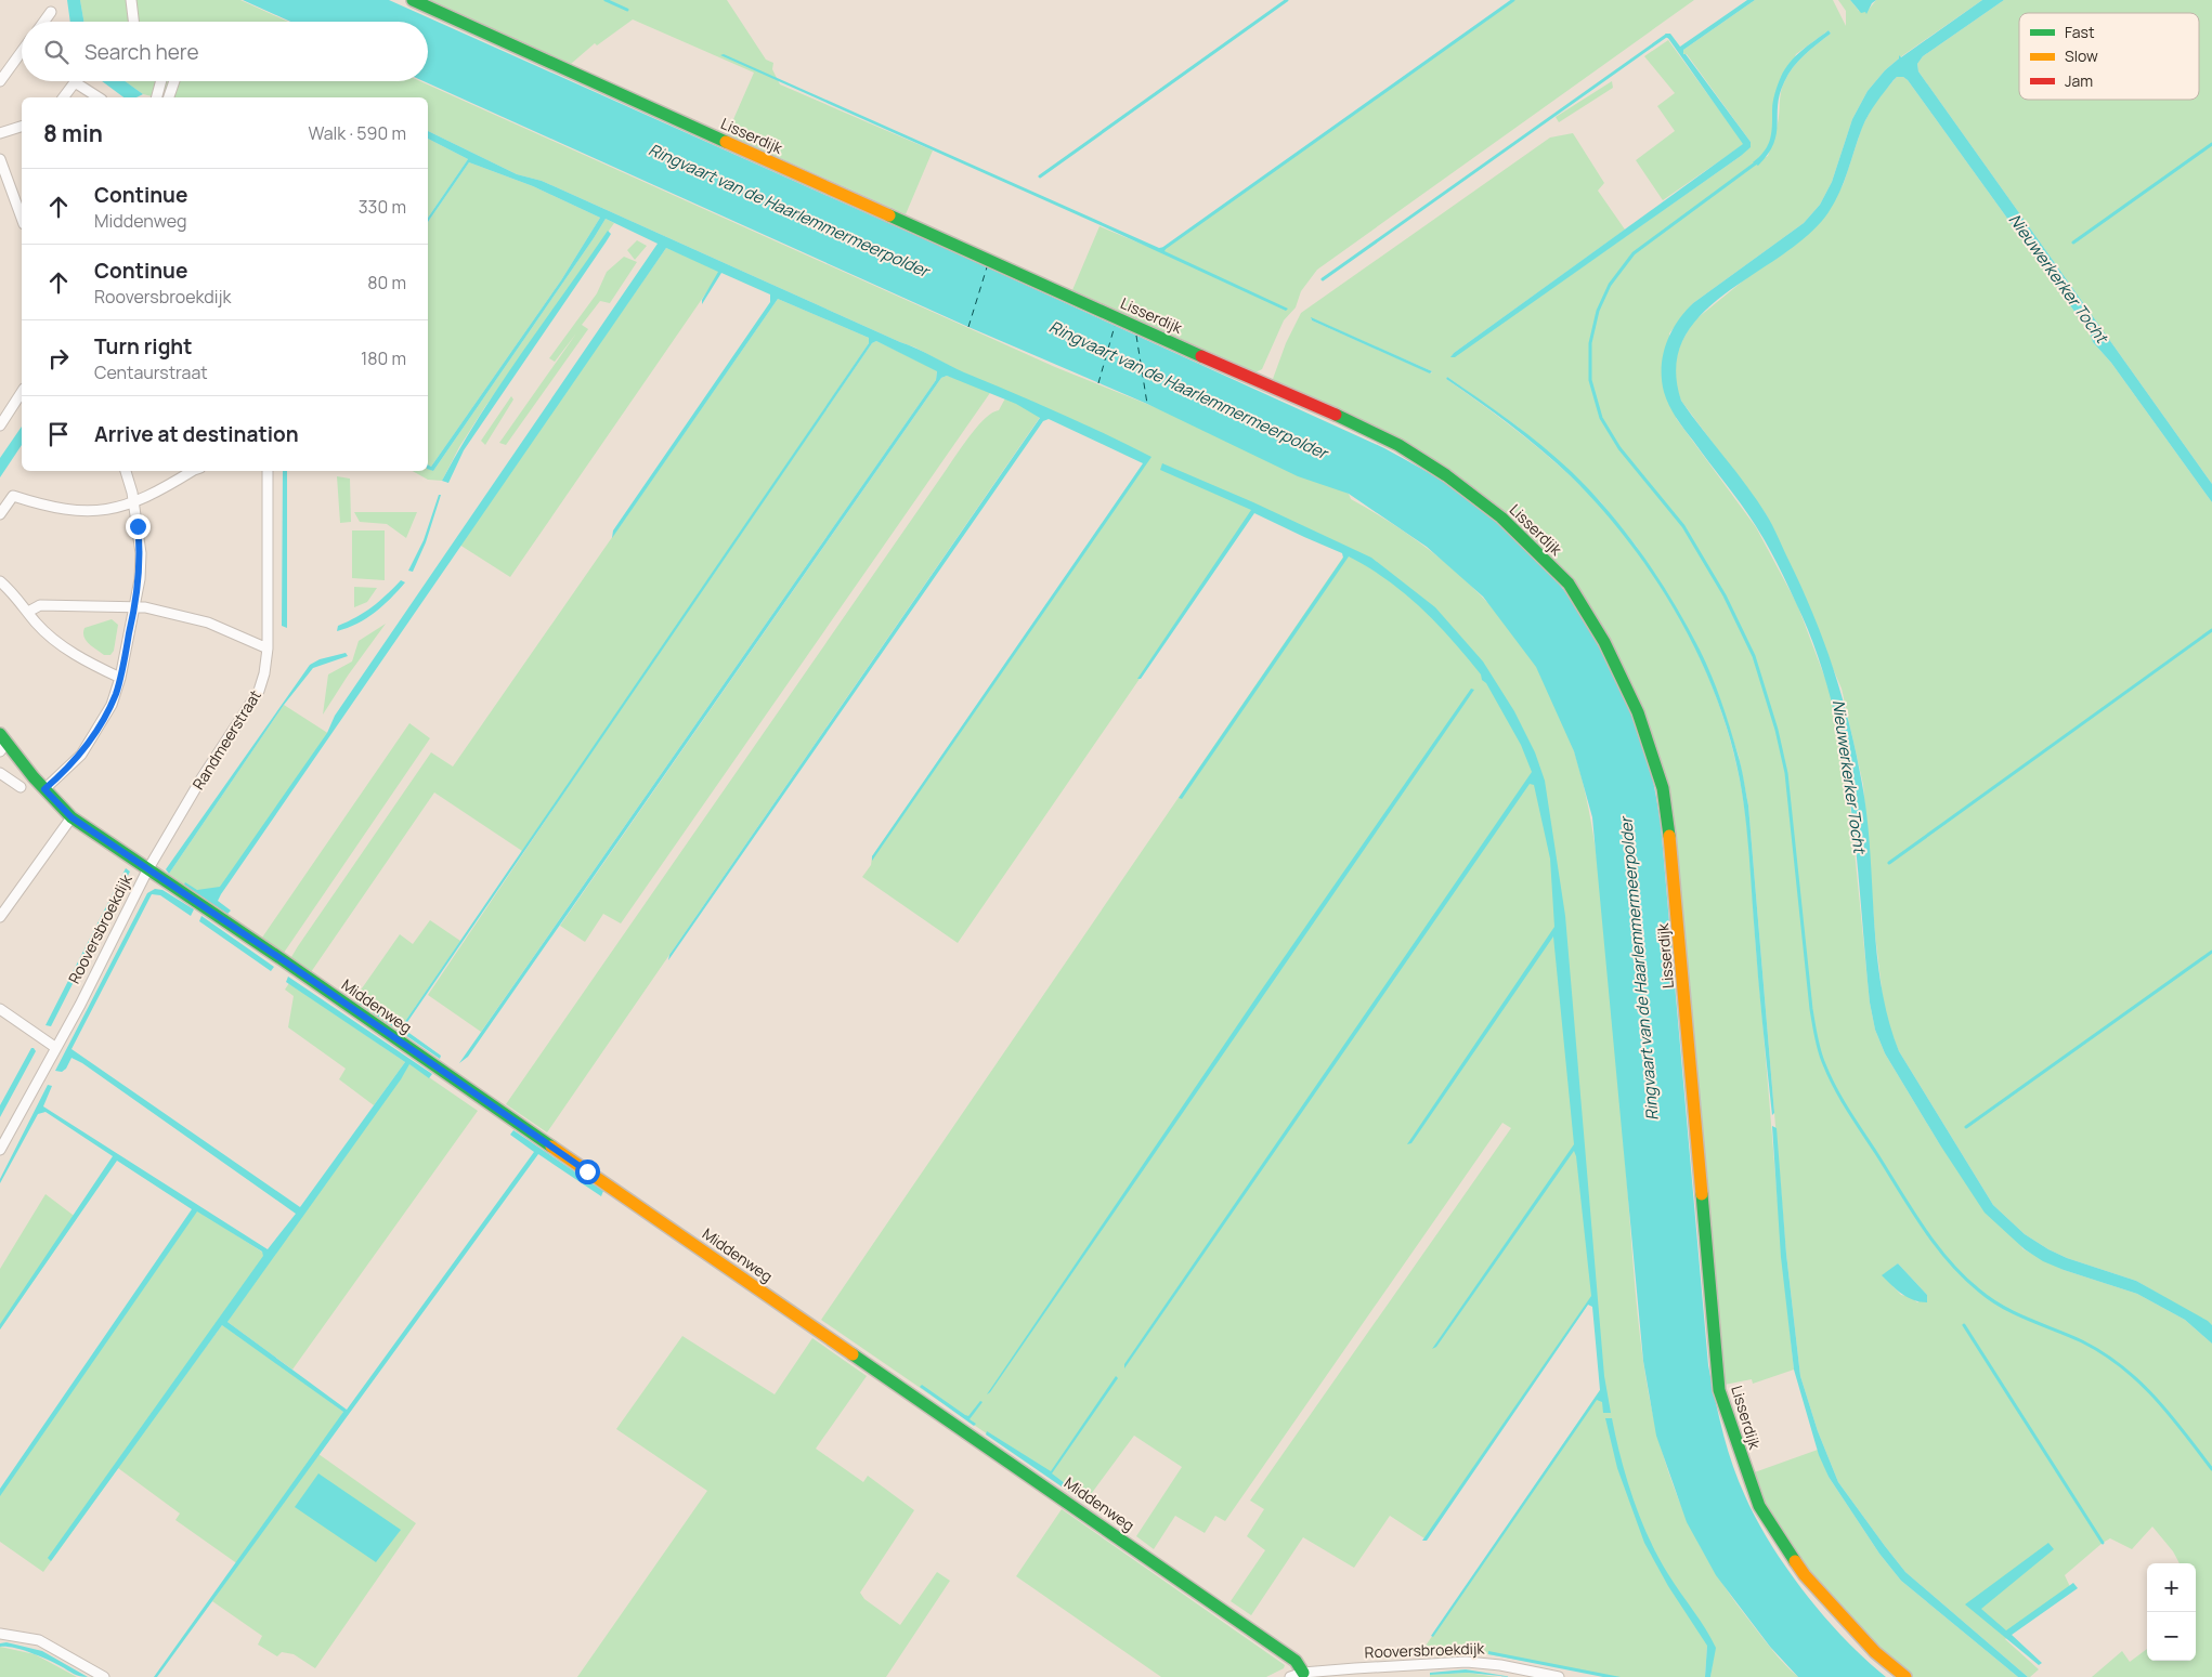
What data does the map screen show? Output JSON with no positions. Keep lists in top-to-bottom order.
{
  "streets": {
    "street": [
      "Lisserdijk",
      "Randmeerstraat",
      "Rooversbroekdijk",
      "Middenweg"
    ]
  },
  "crossings": [
    ["Randmeerstraat", "Rooversbroekdijk"],
    ["Randmeerstraat", "Middenweg"],
    ["Rooversbroekdijk", "Middenweg"]
  ],
  "water": ["Ringvaart van de Haarlemmermeerpolder", "Nieuwerkerker Tocht"],
  "legend": ["Fast", "Slow", "Jam"],
  "page": {
    "search": "Search here",
    "heading": ["8 min", "Walk · 590 m"],
    "list": [
      ["Continue", "Middenweg", "330 m"],
      ["Continue", "Rooversbroekdijk", "80 m"],
      ["Turn right", "Centaurstraat", "180 m"],
      "Arrive at destination"
    ],
    "map_buttons": ["+", "−"]
  }
}
